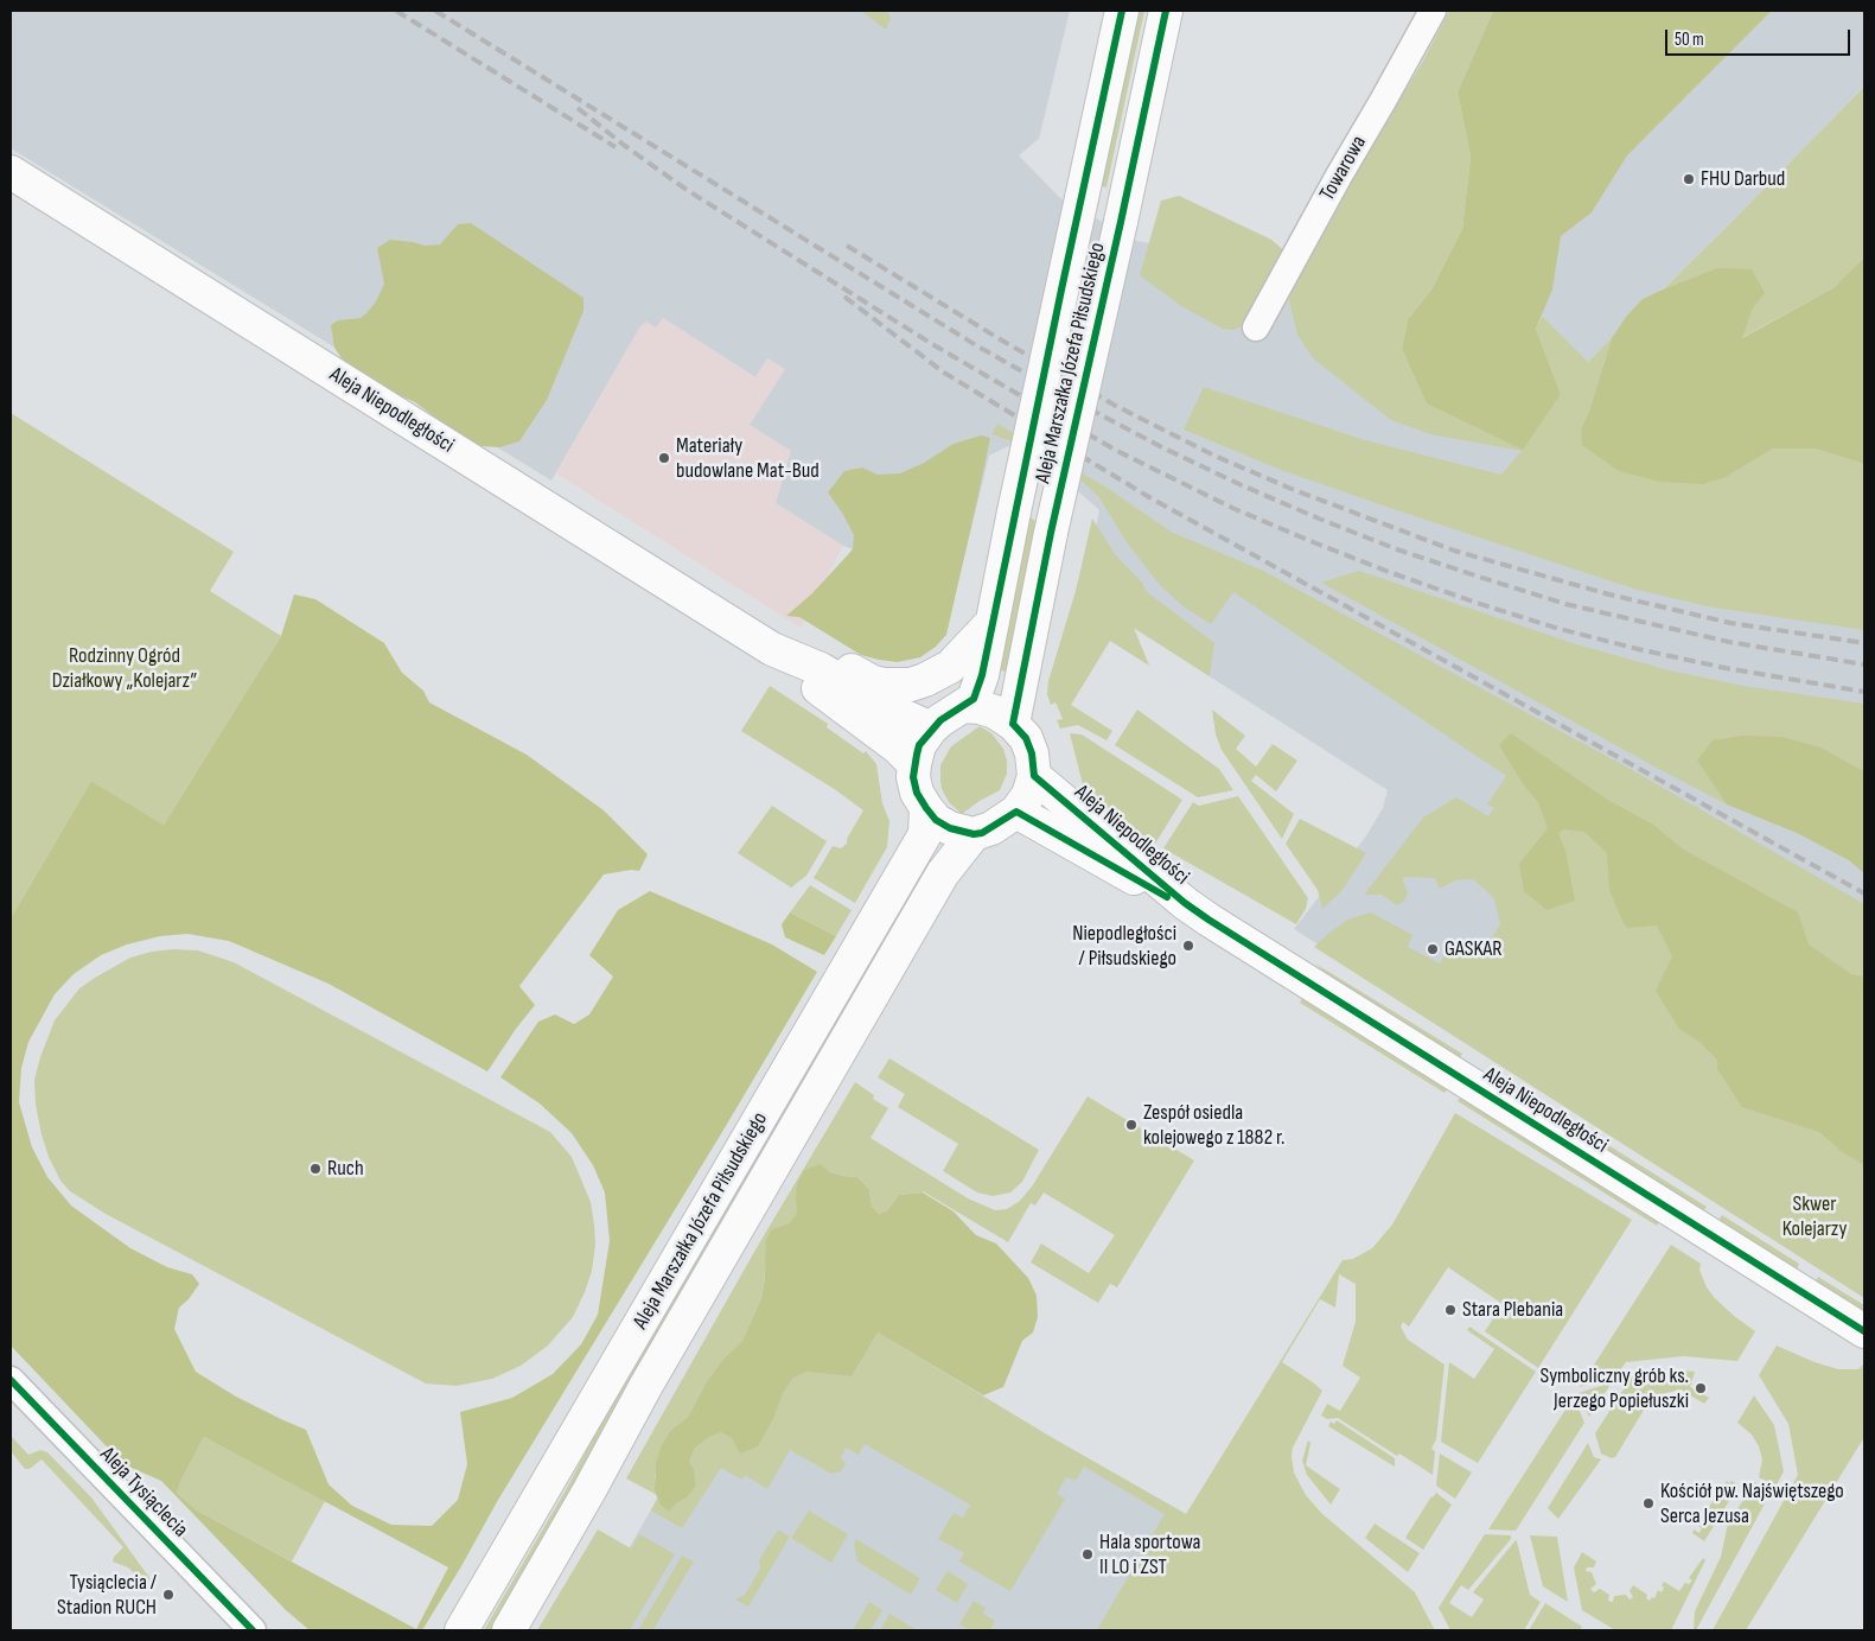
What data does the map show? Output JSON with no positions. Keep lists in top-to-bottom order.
{
  "streets": {
    "street": [
      "Towarowa",
      "Aleja Marszałka Józefa Piłsudskiego",
      "Aleja Niepodległości",
      "Aleja Tysiąclecia"
    ]
  },
  "crossings": [
    ["Aleja Marszałka Józefa Piłsudskiego", "Aleja Niepodległości"]
  ],
  "parks": ["Rodzinny Ogród Działkowy „Kolejarz”", "Skwer Kolejarzy"],
  "places": [
    "FHU Darbud",
    "Materiały budowlane Mat-Bud",
    "Niepodległości / Piłsudskiego",
    "GASKAR",
    "Zespół osiedla kolejowego z 1882 r.",
    "Ruch",
    "Stara Plebania",
    "Symboliczny grób ks. Jerzego Popiełuszki",
    "Kościół pw. Najświętszego Serca Jezusa",
    "Hala sportowa II LO i ZST",
    "Tysiąclecia / Stadion RUCH"
  ],
  "scale_bar": "50 m"
}
